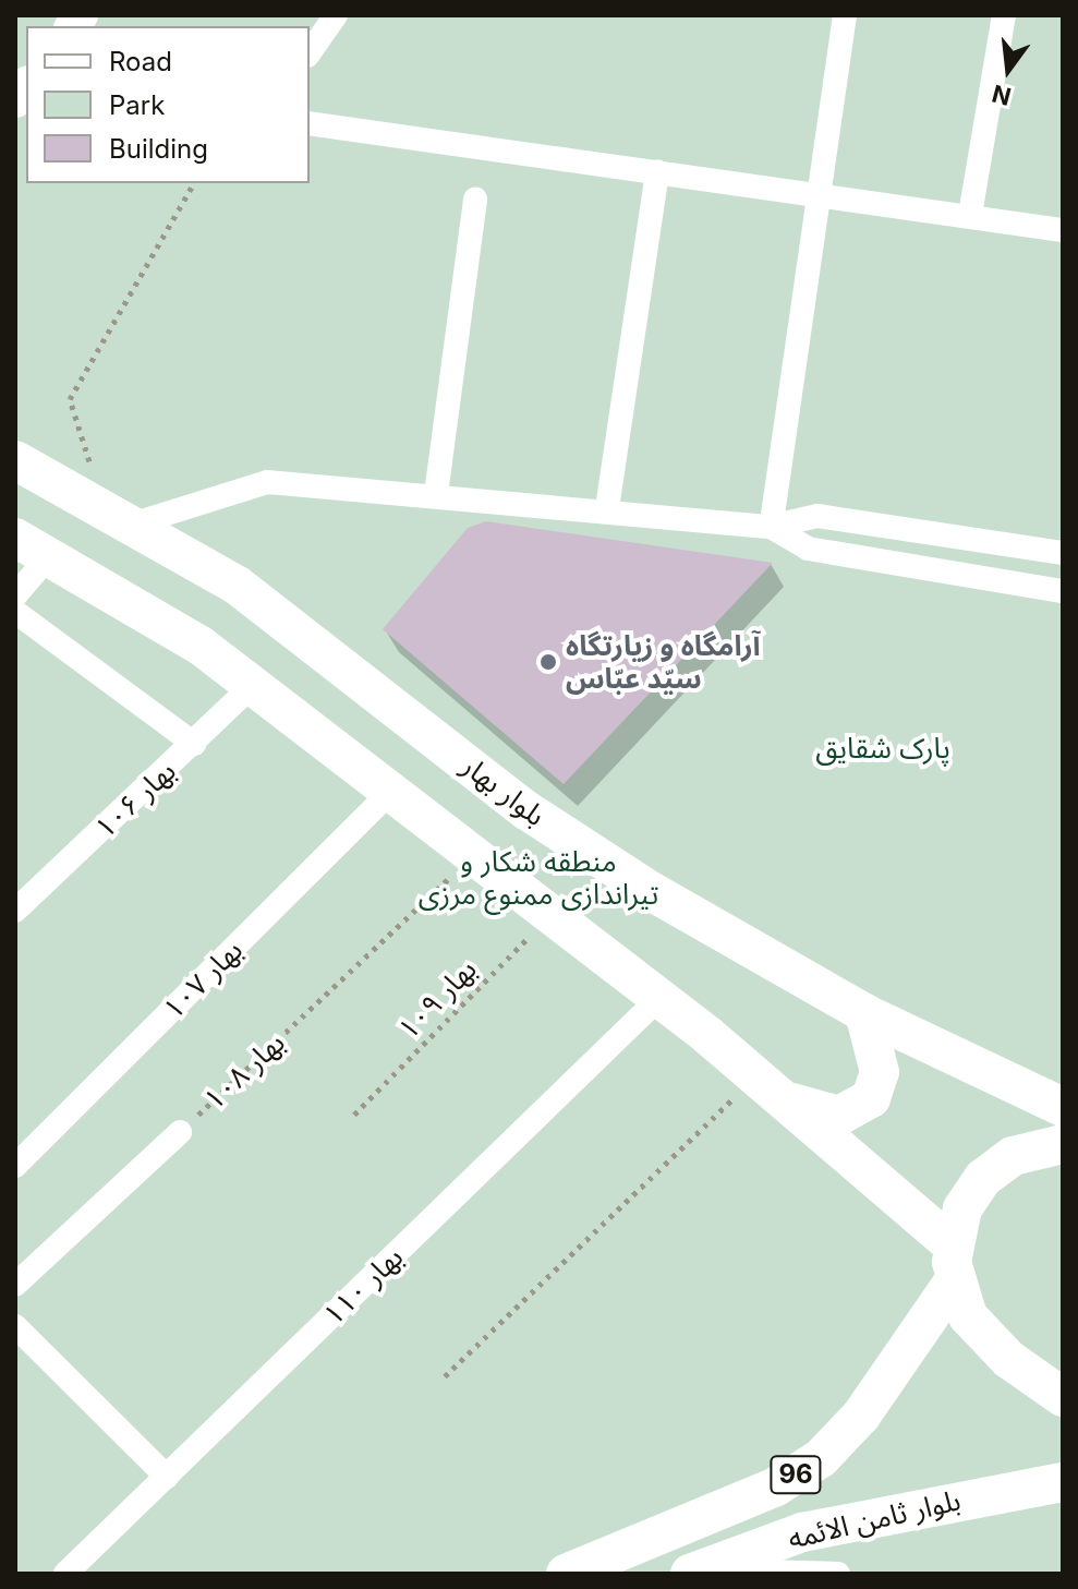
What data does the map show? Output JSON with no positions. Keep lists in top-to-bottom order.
{
  "streets": {
    "main road": ["بلوار بهار", "96", "بلوار ثامن الائمه"],
    "street": [
      "بهار ۱۰۶",
      "بهار ۱۰۷",
      "بهار ۱۰۸",
      "بهار ۱۱۰"
    ],
    "path": ["بهار ۱۰۹"]
  },
  "crossings": [
    ["96", "بلوار ثامن الائمه"]
  ],
  "parks": ["پارک شقایق", "منطقه شکار و تیراندازی ممنوع مرزی"],
  "places": ["آرامگاه و زیارتگاه سیّد عبّاس"],
  "legend": ["Road", "Park", "Building"],
  "north": "bottom"
}
